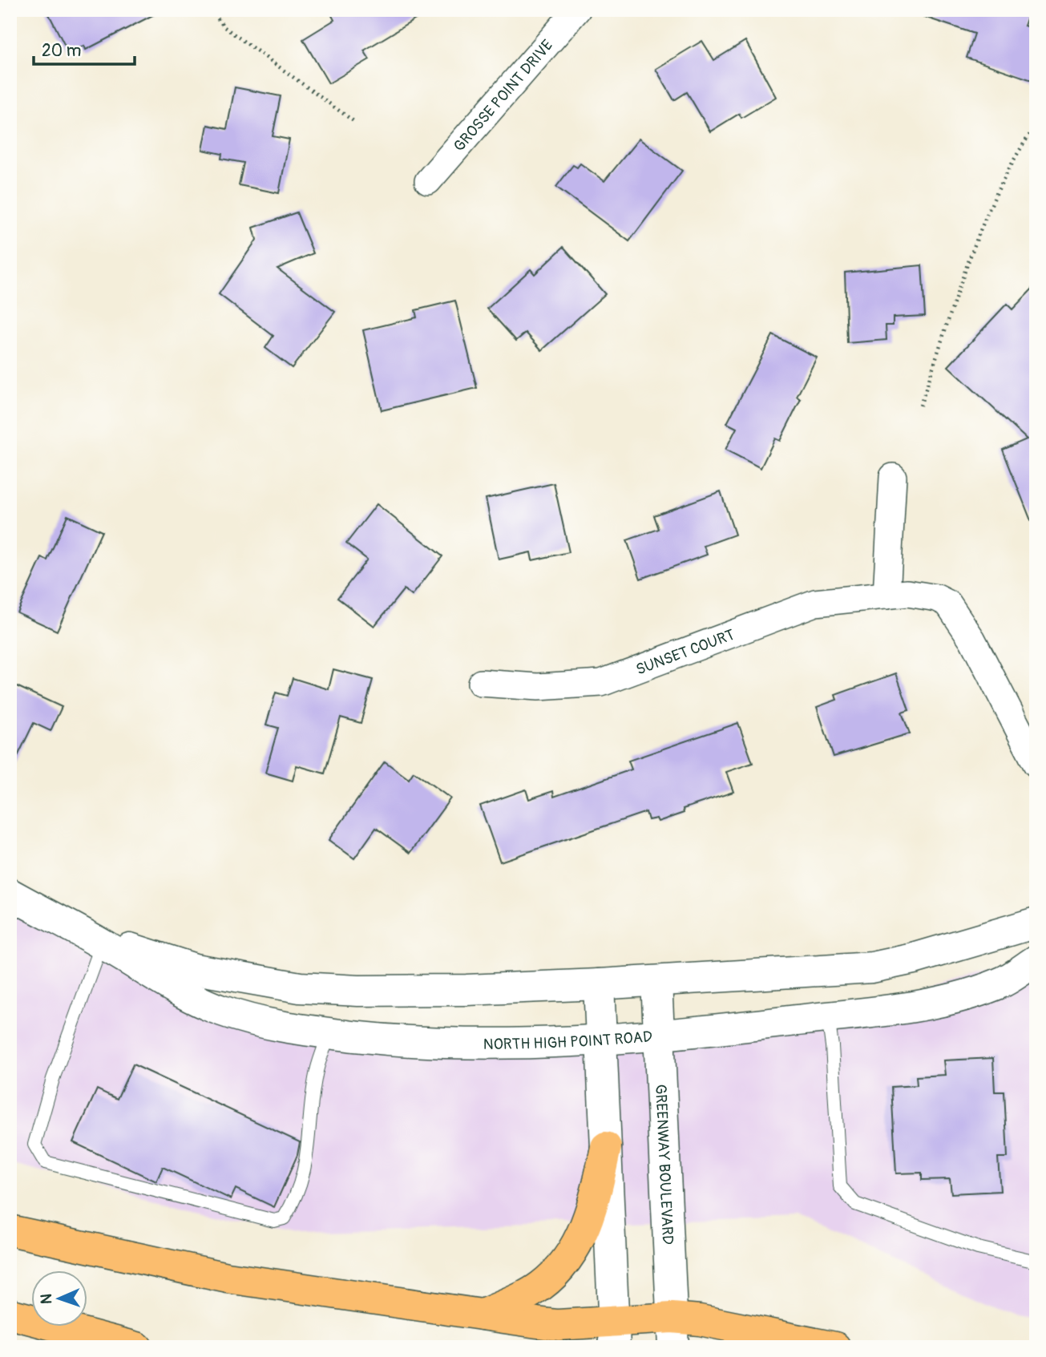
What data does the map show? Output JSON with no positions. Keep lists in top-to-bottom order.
{
  "streets": {
    "street": [
      "GROSSE POINT DRIVE",
      "SUNSET COURT",
      "NORTH HIGH POINT ROAD",
      "GREENWAY BOULEVARD"
    ]
  },
  "crossings": [
    ["NORTH HIGH POINT ROAD", "GREENWAY BOULEVARD"]
  ],
  "scale_bar": "20 m",
  "north": "left"
}
